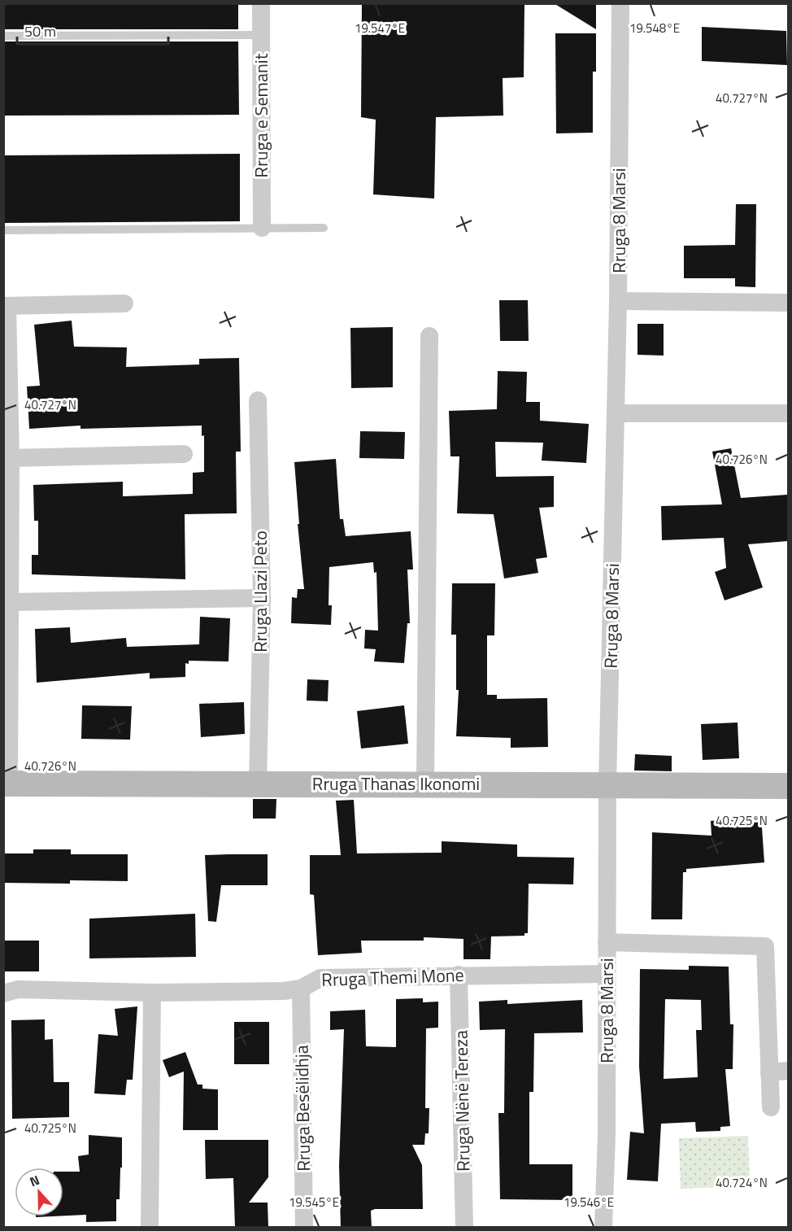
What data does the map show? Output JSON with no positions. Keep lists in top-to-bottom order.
{
  "streets": {
    "street": [
      "Rruga e Semanit",
      "Rruga 8 Marsi",
      "Rruga Llazi Peto",
      "Rruga Thanas Ikonomi",
      "Rruga Themi Mone",
      "Rruga Nënë Tereza",
      "Rruga Besëlidhja"
    ]
  },
  "crossings": [
    ["Rruga 8 Marsi", "Rruga Thanas Ikonomi"],
    ["Rruga 8 Marsi", "Rruga Themi Mone"],
    ["Rruga Llazi Peto", "Rruga Thanas Ikonomi"],
    ["Rruga Themi Mone", "Rruga Nënë Tereza"],
    ["Rruga Themi Mone", "Rruga Besëlidhja"]
  ],
  "scale_bar": "50 m",
  "north": "top",
  "coordinates": [
    "19.547°E",
    "19.548°E",
    "40.727°N",
    "40.726°N",
    "40.725°N",
    "40.724°N",
    "19.545°E",
    "19.546°E"
  ]
}
